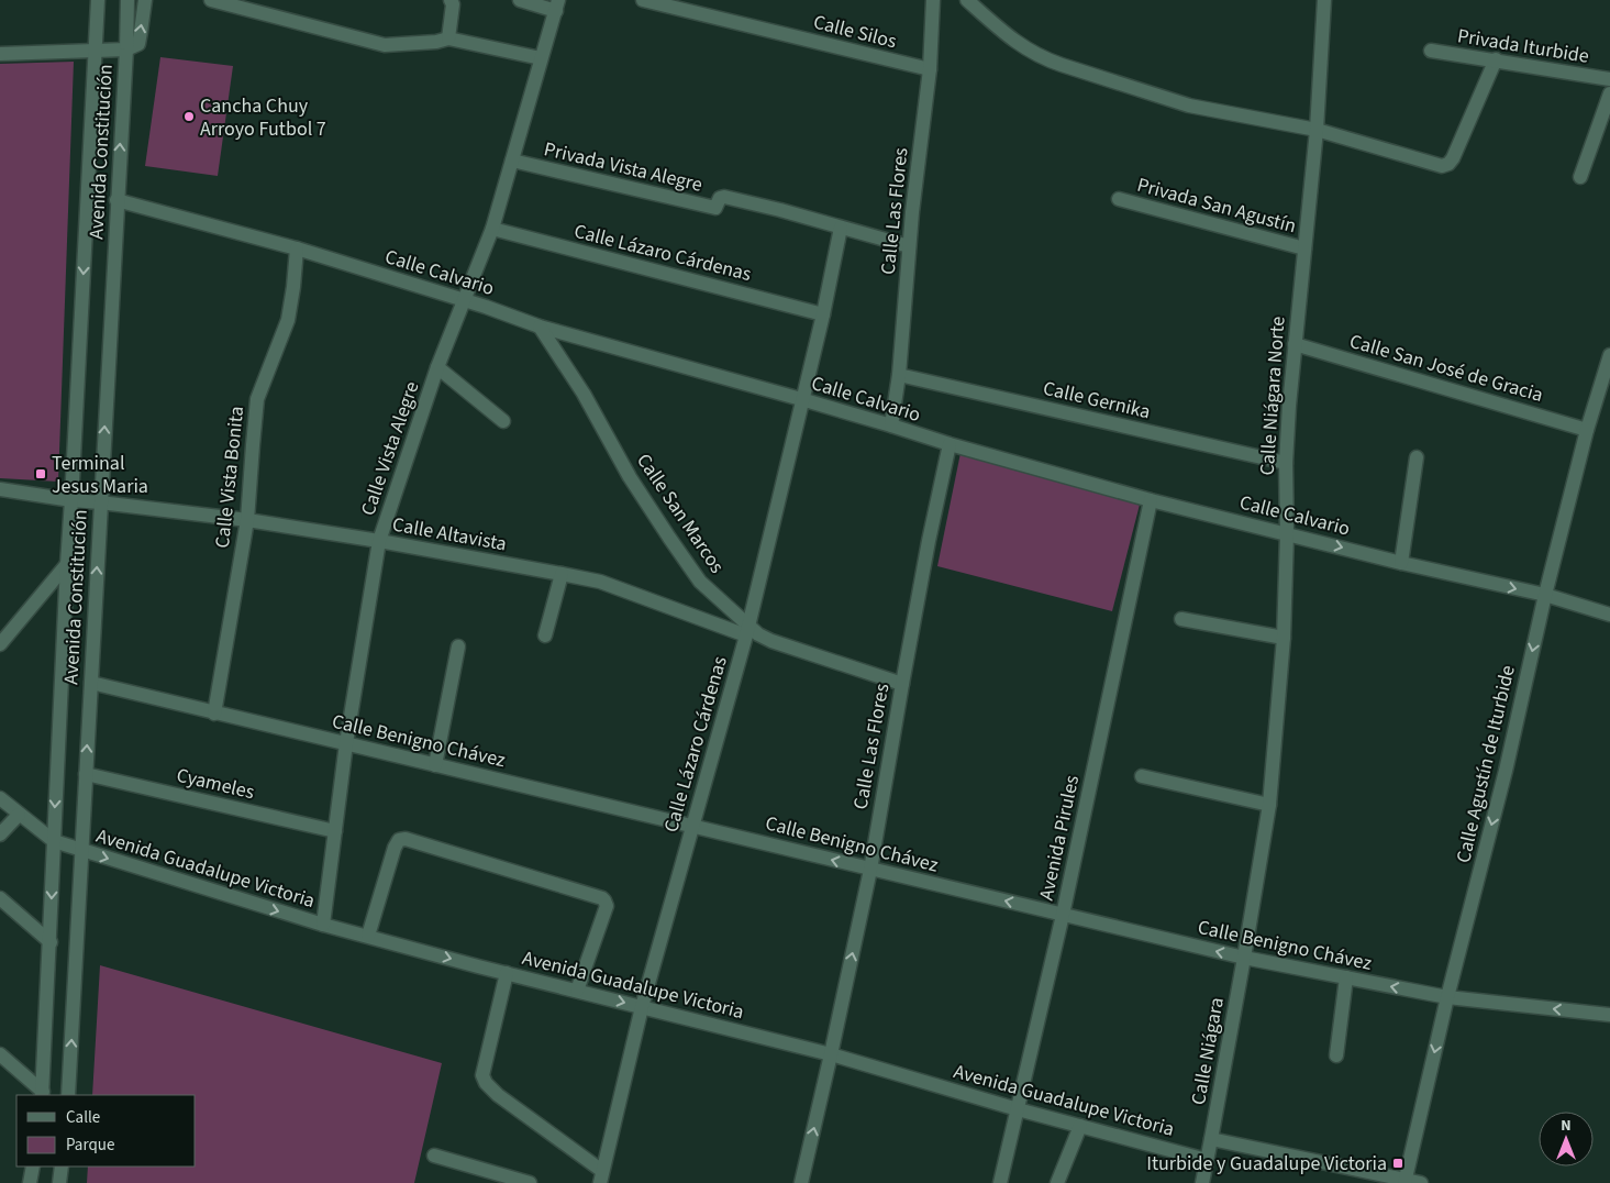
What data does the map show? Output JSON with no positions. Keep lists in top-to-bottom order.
{
  "streets": {
    "street": [
      "Calle Silos",
      "Privada Iturbide",
      "Avenida Constitución",
      "Privada Vista Alegre",
      "Privada San Agustín",
      "Calle Las Flores",
      "Calle Lázaro Cárdenas",
      "Calle Calvario",
      "Calle San José de Gracia",
      "Calle Niágara Norte",
      "Calle Gernika",
      "Calle Vista Alegre",
      "Calle Vista Bonita",
      "Calle San Marcos",
      "Calle Altavista",
      "Calle Benigno Chávez",
      "Calle Agustín de Iturbide",
      "Cyameles",
      "Avenida Pirules",
      "Avenida Guadalupe Victoria",
      "Calle Niágara"
    ]
  },
  "crossings": [
    ["Calle Silos", "Calle Las Flores"],
    ["Avenida Constitución", "Calle Calvario"],
    ["Avenida Constitución", "Calle Altavista"],
    ["Avenida Constitución", "Calle Benigno Chávez"],
    ["Avenida Constitución", "Cyameles"],
    ["Avenida Constitución", "Avenida Guadalupe Victoria"],
    ["Privada Vista Alegre", "Calle Las Flores"],
    ["Privada Vista Alegre", "Calle Lázaro Cárdenas"],
    ["Privada Vista Alegre", "Calle Vista Alegre"],
    ["Privada San Agustín", "Calle Niágara Norte"],
    ["Calle Las Flores", "Calle Calvario"],
    ["Calle Las Flores", "Calle Gernika"],
    ["Calle Las Flores", "Calle San Marcos"],
    ["Calle Las Flores", "Calle Benigno Chávez"],
    ["Calle Las Flores", "Avenida Guadalupe Victoria"],
    ["Calle Lázaro Cárdenas", "Calle Calvario"],
    ["Calle Lázaro Cárdenas", "Calle Vista Alegre"],
    ["Calle Lázaro Cárdenas", "Calle San Marcos"],
    ["Calle Lázaro Cárdenas", "Calle Altavista"],
    ["Calle Lázaro Cárdenas", "Calle Benigno Chávez"],
    ["Calle Lázaro Cárdenas", "Avenida Guadalupe Victoria"],
    ["Calle Calvario", "Calle Niágara Norte"],
    ["Calle Calvario", "Calle Vista Alegre"],
    ["Calle Calvario", "Calle Vista Bonita"],
    ["Calle Calvario", "Calle San Marcos"],
    ["Calle Calvario", "Calle Agustín de Iturbide"],
    ["Calle Calvario", "Avenida Pirules"],
    ["Calle San José de Gracia", "Calle Niágara Norte"],
    ["Calle San José de Gracia", "Calle Agustín de Iturbide"],
    ["Calle Niágara Norte", "Calle Gernika"],
    ["Calle Niágara Norte", "Calle Benigno Chávez"],
    ["Calle Niágara Norte", "Calle Niágara"],
    ["Calle Vista Alegre", "Calle Altavista"],
    ["Calle Vista Alegre", "Calle Benigno Chávez"],
    ["Calle Vista Alegre", "Cyameles"],
    ["Calle Vista Alegre", "Avenida Guadalupe Victoria"],
    ["Calle Vista Bonita", "Calle Altavista"],
    ["Calle Vista Bonita", "Calle Benigno Chávez"],
    ["Calle San Marcos", "Calle Altavista"],
    ["Calle Benigno Chávez", "Calle Agustín de Iturbide"],
    ["Calle Benigno Chávez", "Avenida Pirules"],
    ["Calle Benigno Chávez", "Calle Niágara"],
    ["Avenida Pirules", "Avenida Guadalupe Victoria"],
    ["Avenida Guadalupe Victoria", "Calle Niágara"]
  ],
  "one_way": ["Calle Benigno Chávez", "Calle Agustín de Iturbide", "Avenida Guadalupe Victoria"],
  "places": {
    "other": ["Cancha Chuy Arroyo Futbol 7"],
    "transit": ["Terminal Jesus Maria", "Iturbide y Guadalupe Victoria"]
  },
  "legend": ["Calle", "Parque"],
  "north": "top"
}
